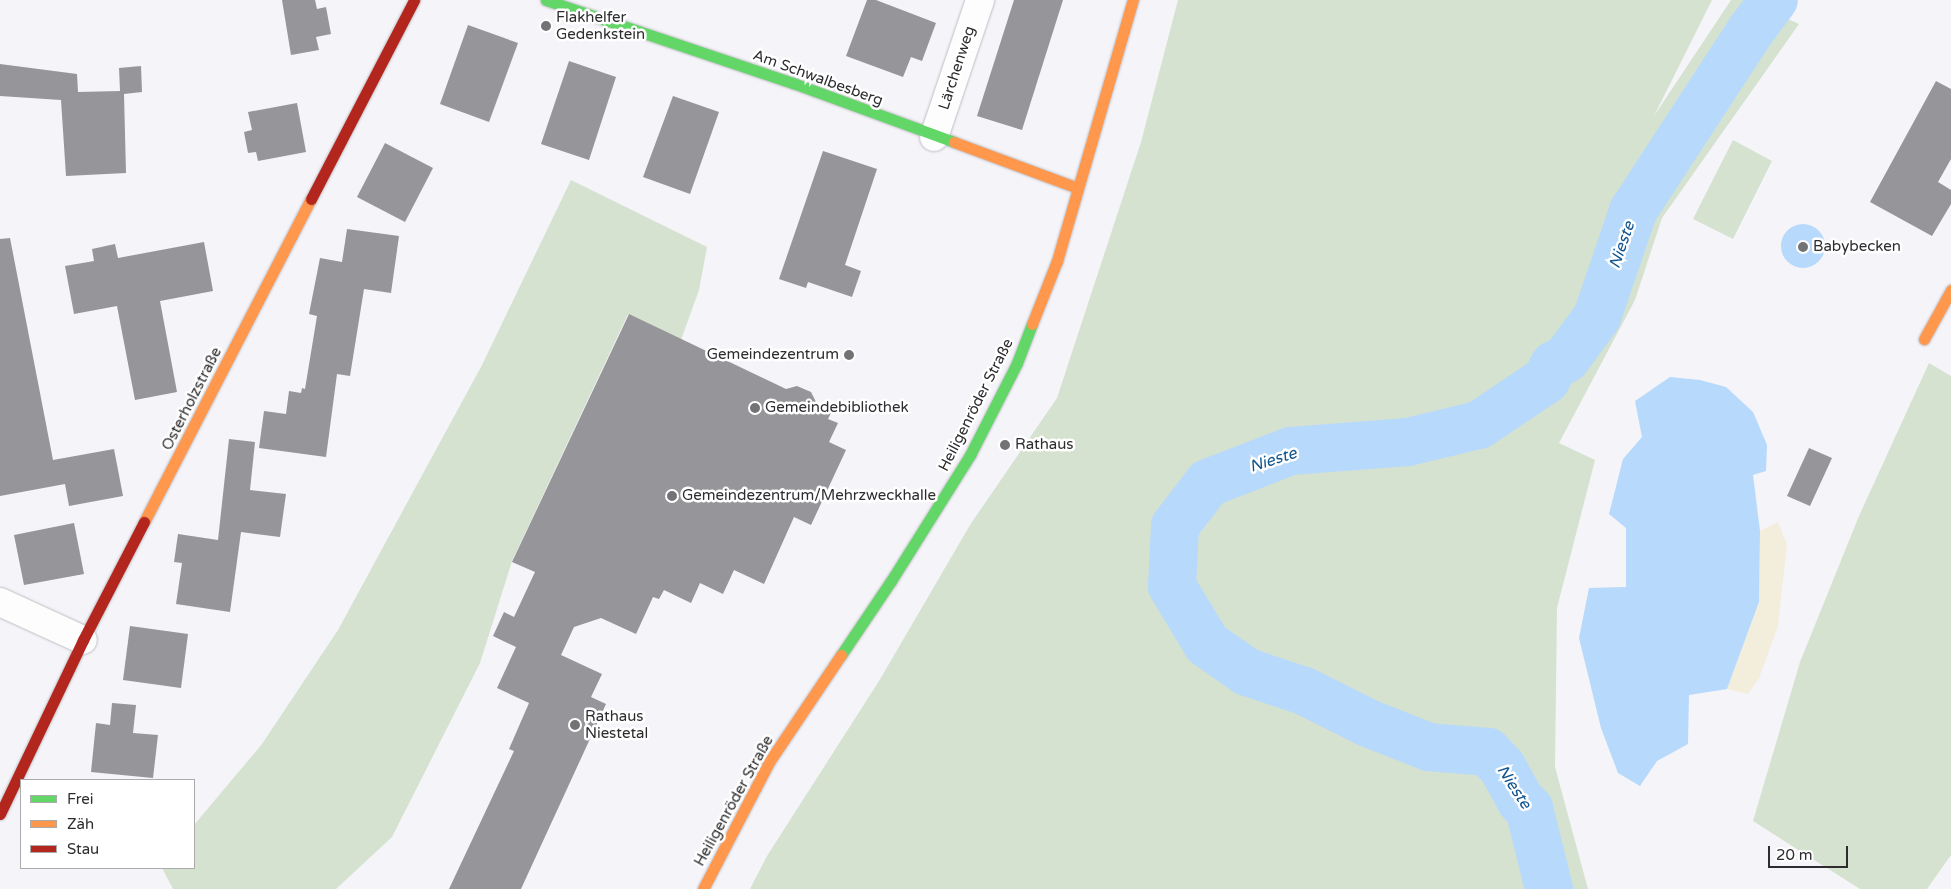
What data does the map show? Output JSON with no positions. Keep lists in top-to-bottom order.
{
  "streets": {
    "street": [
      "Lärchenweg",
      "Am Schwalbesberg",
      "Osterholzstraße",
      "Heiligenröder Straße"
    ]
  },
  "crossings": [
    ["Lärchenweg", "Am Schwalbesberg"],
    ["Am Schwalbesberg", "Heiligenröder Straße"]
  ],
  "water": ["Nieste"],
  "places": [
    "Flakhelfer Gedenkstein",
    "Babybecken",
    "Gemeindezentrum",
    "Gemeindebibliothek",
    "Rathaus",
    "Gemeindezentrum/Mehrzweckhalle",
    "Rathaus Niestetal"
  ],
  "legend": ["Frei", "Zäh", "Stau"],
  "scale_bar": "20 m"
}
